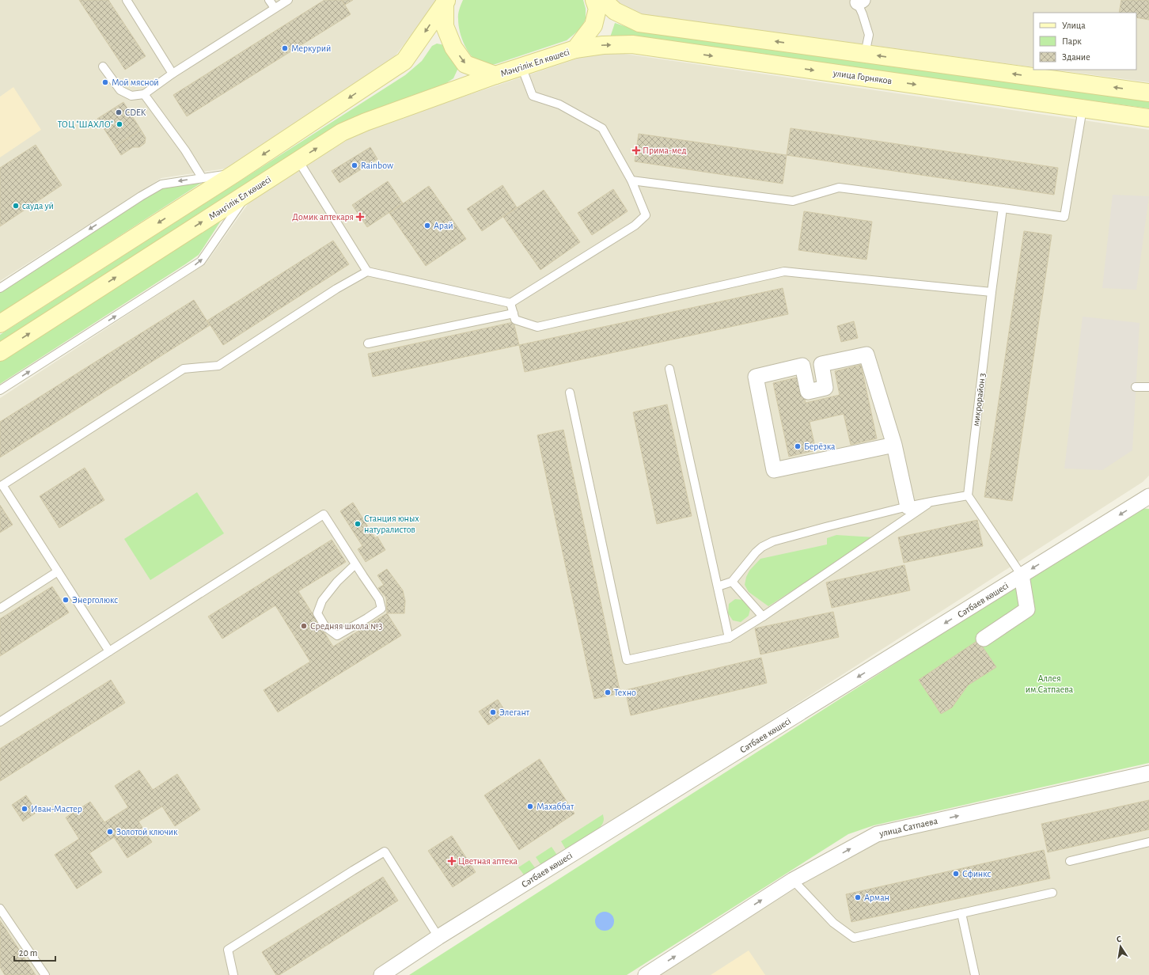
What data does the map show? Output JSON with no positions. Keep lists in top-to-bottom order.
{
  "streets": {
    "street": [
      "Мәңгілік Ел көшесі",
      "улица Горняков",
      "Сәтбаев көшесі",
      "улица Сатпаева"
    ],
    "lane": ["микрорайон 3"]
  },
  "crossings": [
    ["Мәңгілік Ел көшесі", "улица Горняков"]
  ],
  "one_way": ["Сәтбаев көшесі", "улица Сатпаева"],
  "parks": ["Аллея им.Сатпаева"],
  "places": {
    "other": [
      "Меркурий",
      "Мой мясной",
      "CDEK",
      "ТОЦ \"ШАХЛО\"",
      "Rainbow",
      "сауда уй",
      "Арай",
      "Берёзка",
      "Станция юных натуралистов",
      "Энерголюкс",
      "Средняя школа №3",
      "Техно",
      "Элегант",
      "Махаббат",
      "Иван-Мастер",
      "Золотой ключик",
      "Сфинкс",
      "Арман"
    ],
    "health": ["Прима-мед", "Домик аптекаря", "Цветная аптека"]
  },
  "legend": ["Улица", "Парк", "Здание"],
  "scale_bar": "20 m",
  "north": "top"
}
